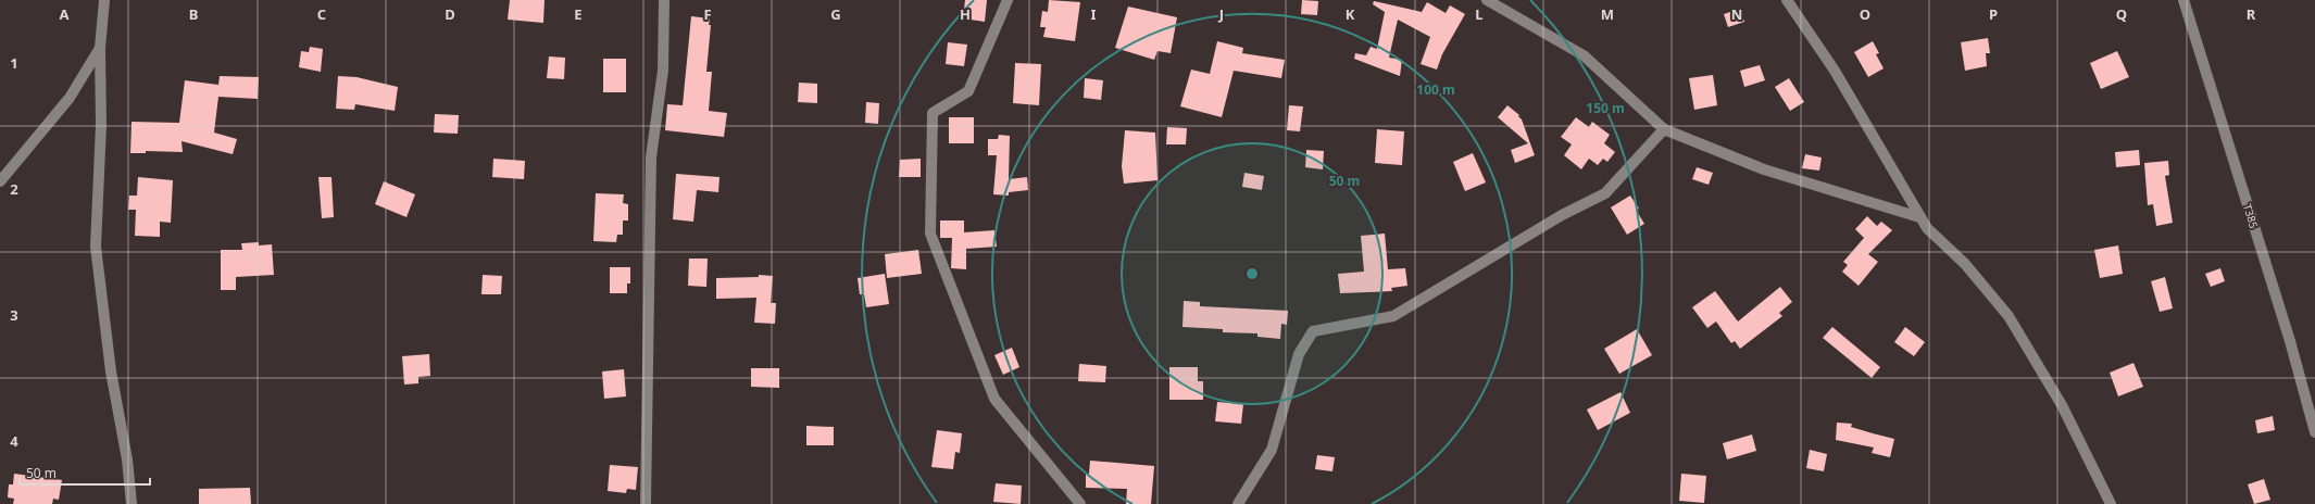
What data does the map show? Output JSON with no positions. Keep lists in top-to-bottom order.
{
  "streets": {
    "street": ["T385"]
  },
  "scale_bar": "50 m",
  "grid": {
    "columns": [
      "A",
      "B",
      "C",
      "D",
      "E",
      "F",
      "G",
      "H",
      "I",
      "J",
      "K",
      "L",
      "M",
      "N",
      "O",
      "P",
      "Q",
      "R"
    ],
    "rows": [
      "1",
      "2",
      "3",
      "4"
    ]
  },
  "rings": ["100 m", "150 m", "50 m"]
}
